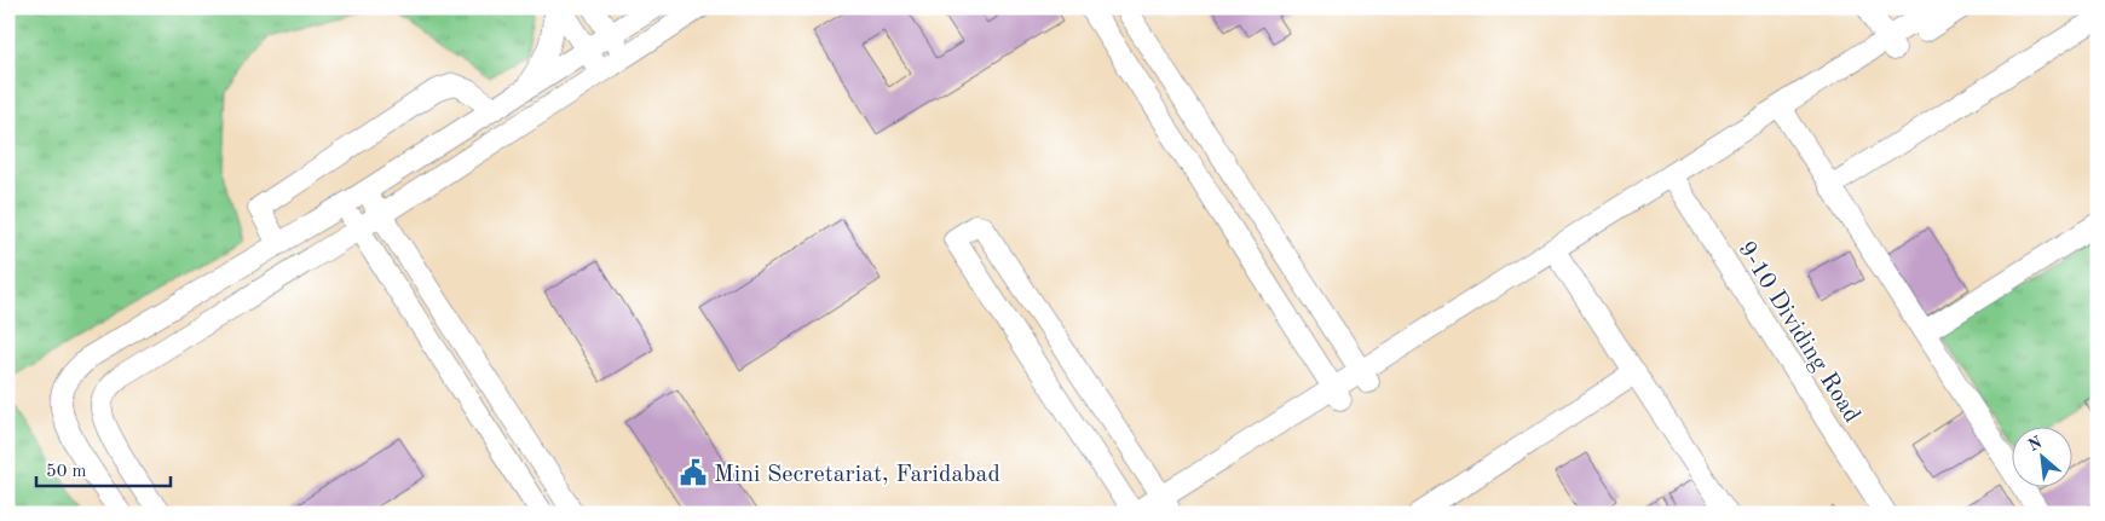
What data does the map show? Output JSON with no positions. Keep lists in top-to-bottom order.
{
  "streets": {
    "street": ["9-10 Dividing Road"]
  },
  "places": {
    "public building": ["Mini Secretariat, Faridabad"]
  },
  "scale_bar": "50 m",
  "north": "top left"
}
